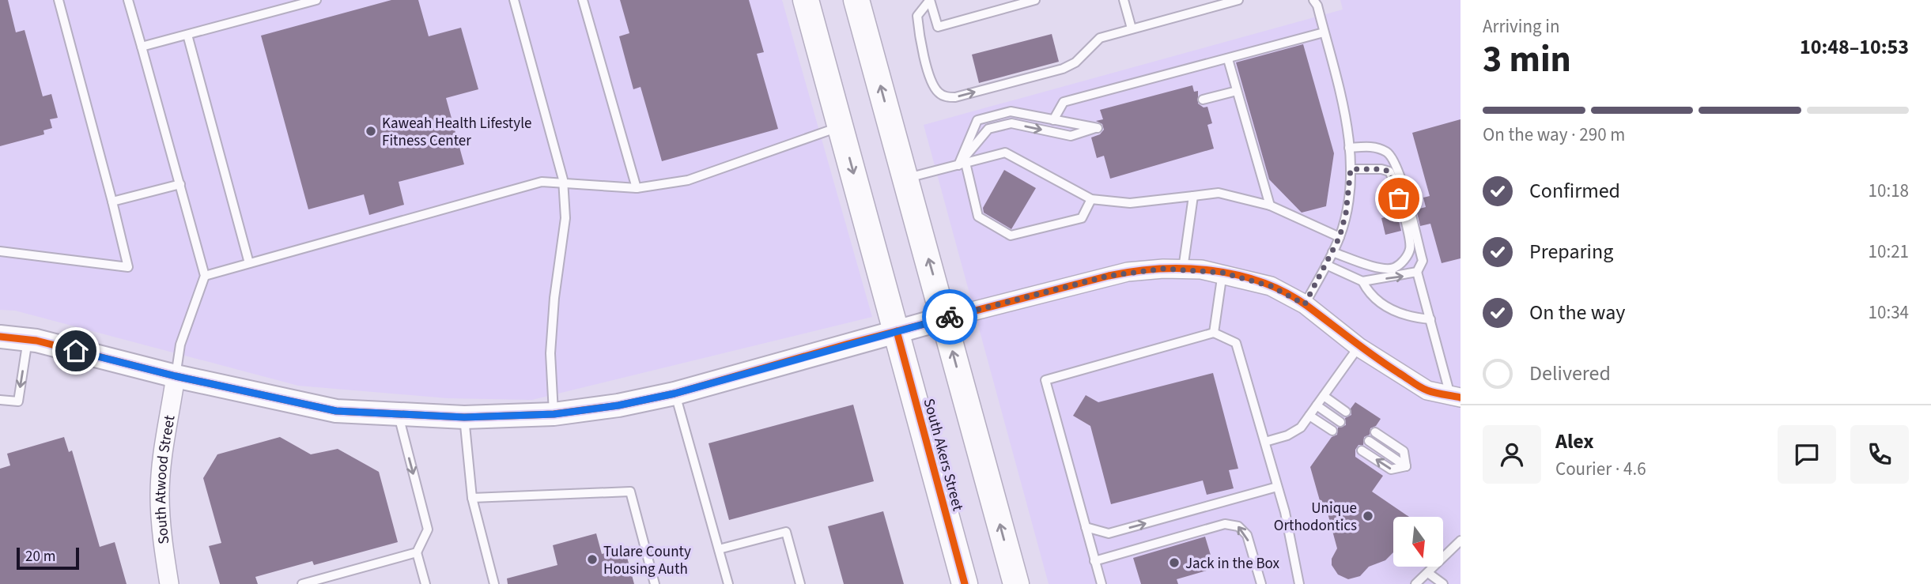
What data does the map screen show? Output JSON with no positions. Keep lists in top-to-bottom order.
{
  "streets": {
    "main road": ["South Akers Street"],
    "street": ["South Atwood Street"]
  },
  "places": [
    "Kaweah Health Lifestyle Fitness Center",
    "Unique Orthodontics",
    "Tulare County Housing Auth",
    "Jack in the Box"
  ],
  "scale_bar": "20 m",
  "north": "bottom",
  "page": {
    "heading": ["3 min", "Arriving in", "10:48–10:53"],
    "panel": ["Alex", "Courier · 4.6"],
    "bar": "On the way · 290 m",
    "list": [
      ["Confirmed", "10:18"],
      ["Preparing", "10:21"],
      ["On the way", "10:34"],
      "Delivered"
    ],
    "scale": "20 m"
  }
}
